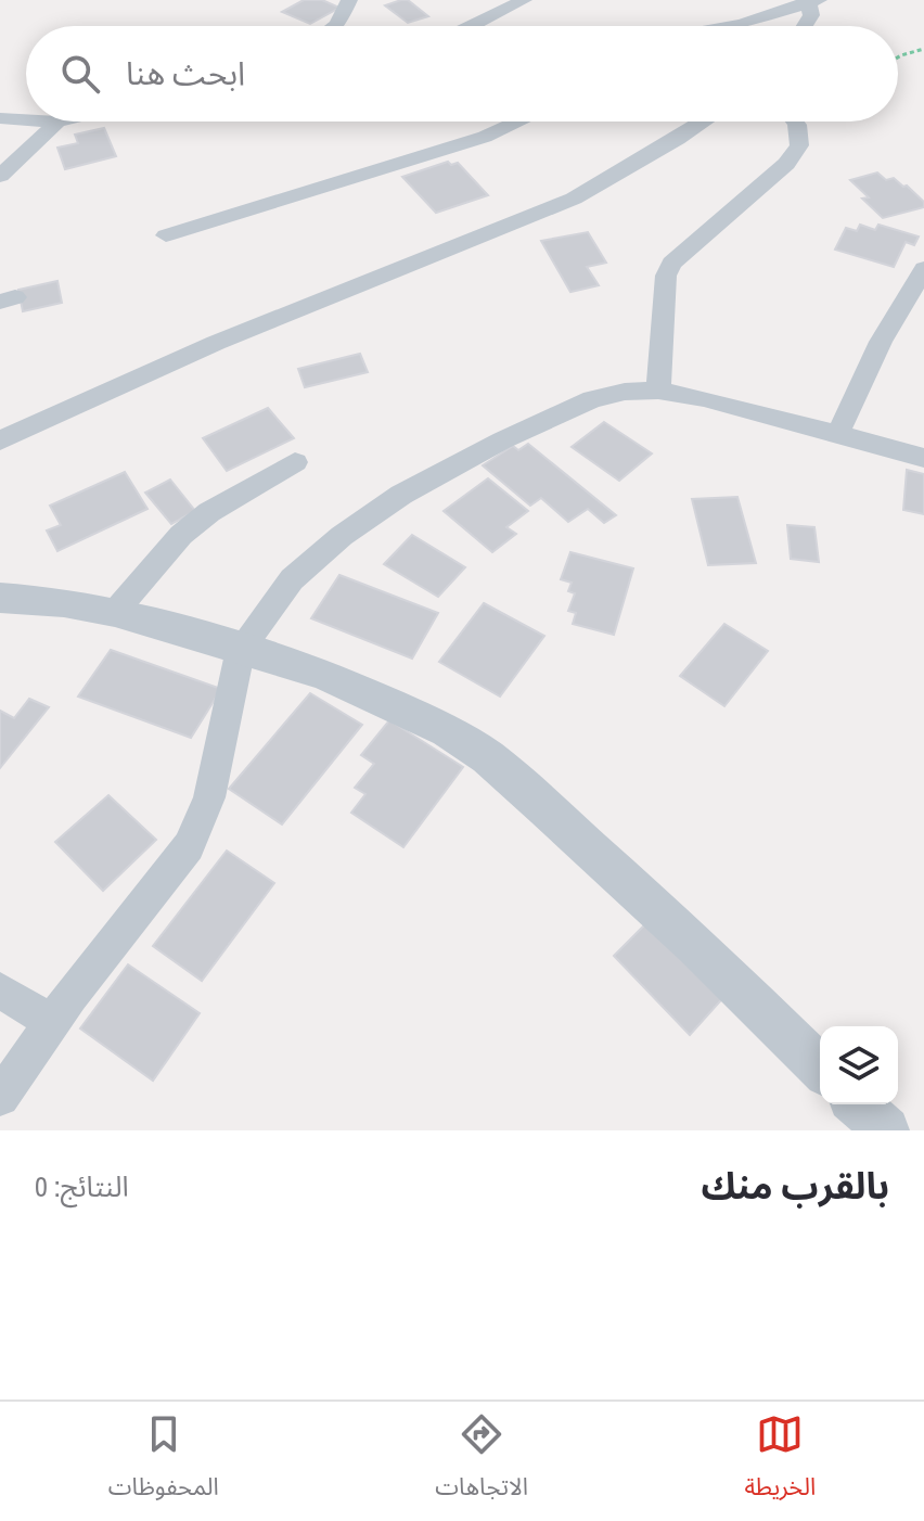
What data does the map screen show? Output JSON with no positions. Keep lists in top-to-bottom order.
{
  "page": {
    "search": "ابحث هنا",
    "heading": ["بالقرب منك", "النتائج: 0"],
    "nav": ["الخريطة", "الاتجاهات", "المحفوظات"]
  }
}
